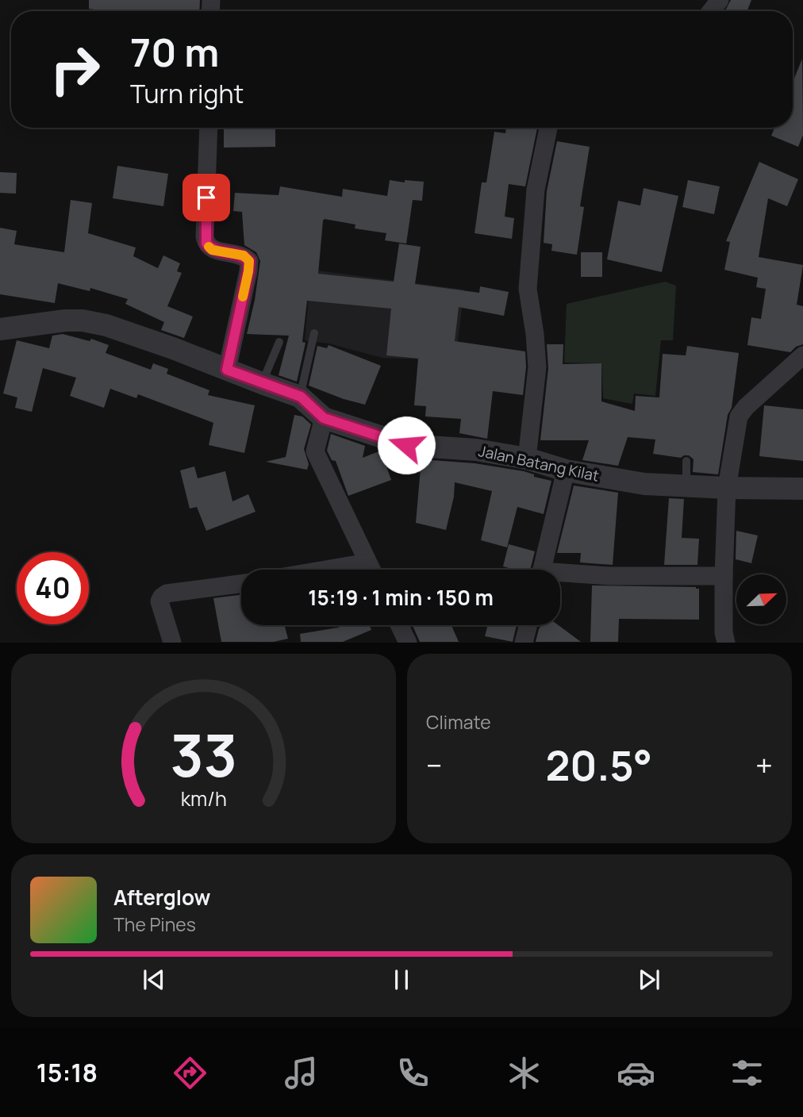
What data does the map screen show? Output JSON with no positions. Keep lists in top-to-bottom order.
{
  "streets": {
    "street": ["Jalan Batang Kilat"]
  },
  "north": "top right",
  "page": {
    "turn": ["70 m", "Turn right"],
    "limit": "40",
    "trip": "15:19 · 1 min · 150 m",
    "tile": "Climate",
    "heat": ["−", "20.5°", "+"],
    "song": ["Afterglow", "The Pines"],
    "tabs": "15:18",
    "gauge": ["33", "km/h"]
  }
}
